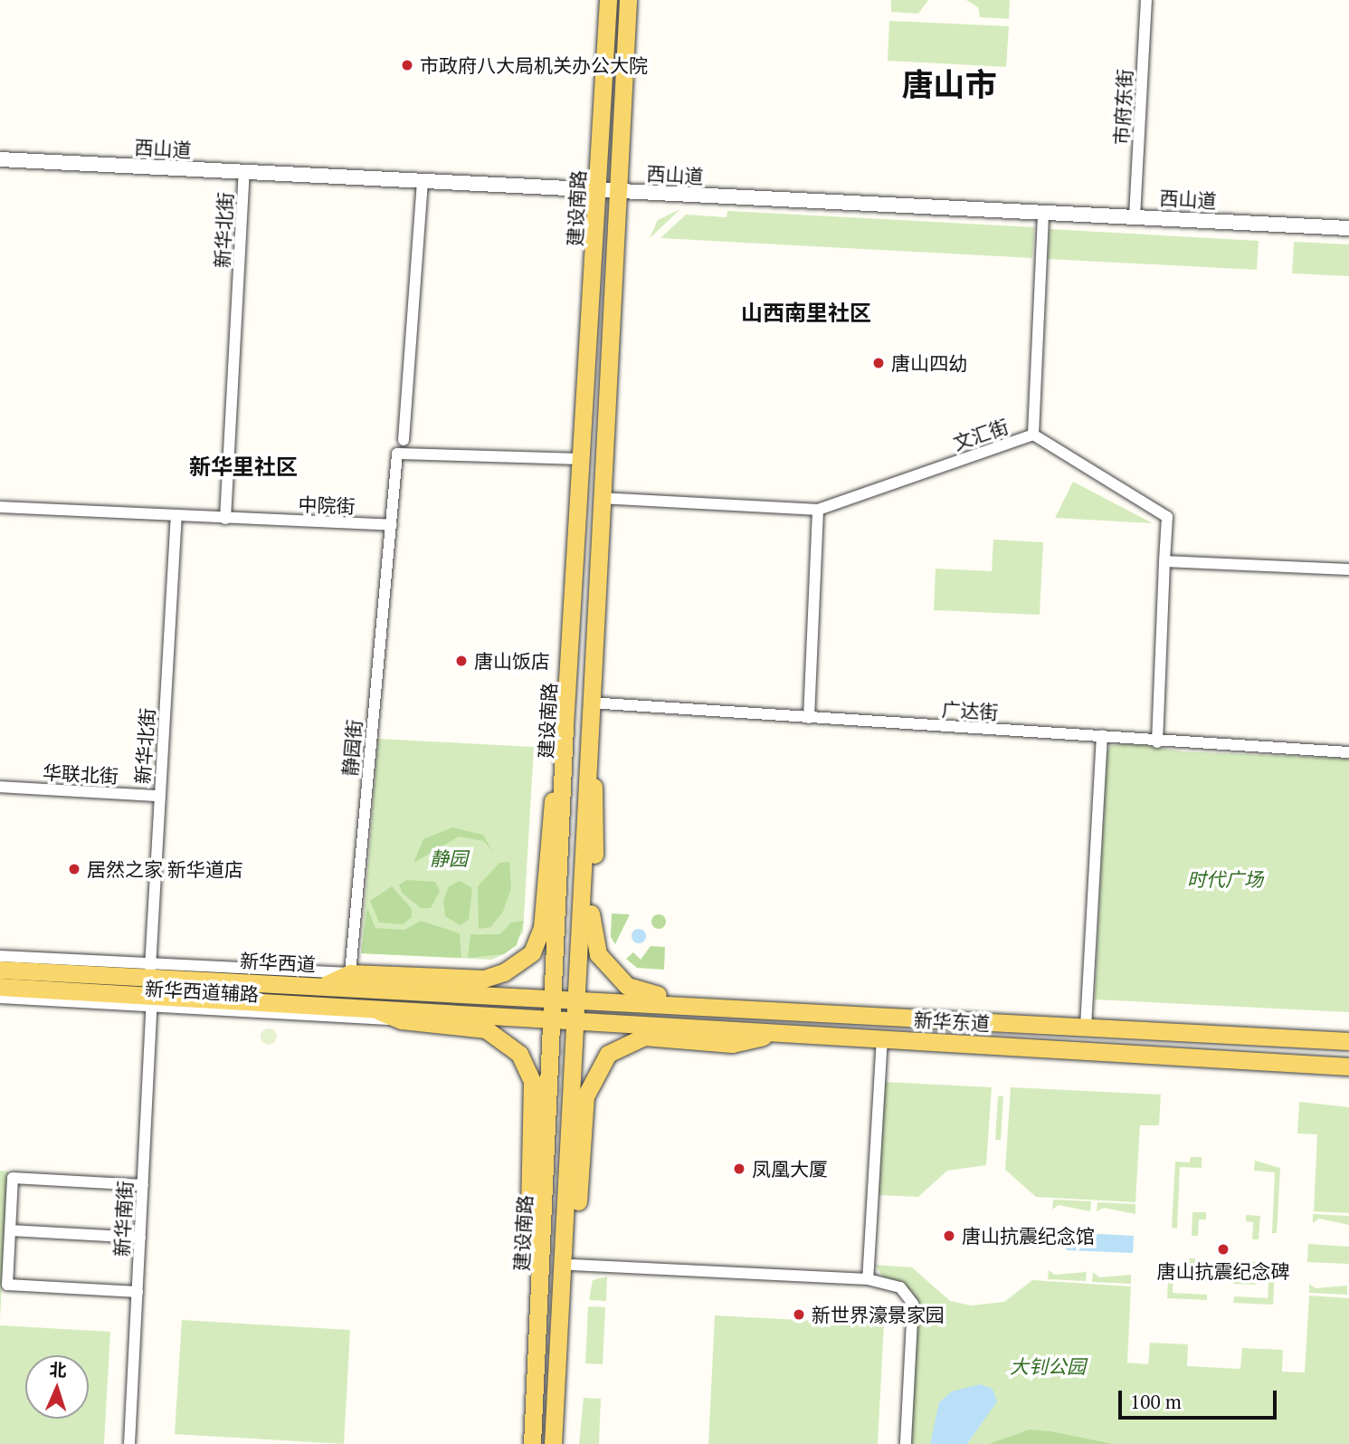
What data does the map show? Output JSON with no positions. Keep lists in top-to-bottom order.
{
  "streets": {
    "main road": ["建设南路", "新华西道", "新华东道"],
    "street": [
      "市府东街",
      "西山道",
      "新华北街",
      "文汇街",
      "中院街",
      "广达街",
      "静园街",
      "华联北街",
      "新华西道辅路",
      "新华南街"
    ]
  },
  "crossings": [
    ["市府东街", "西山道"],
    ["西山道", "建设南路"],
    ["西山道", "新华北街"],
    ["建设南路", "新华西道"],
    ["建设南路", "新华东道"],
    ["新华北街", "中院街"],
    ["新华北街", "华联北街"],
    ["新华北街", "新华西道"],
    ["新华北街", "新华西道辅路"],
    ["新华北街", "新华南街"],
    ["中院街", "静园街"],
    ["静园街", "新华西道辅路"],
    ["新华西道", "新华西道辅路"],
    ["新华西道", "新华东道"],
    ["新华西道", "新华南街"],
    ["新华西道辅路", "新华南街"]
  ],
  "districts": ["唐山市", "山西南里社区", "新华里社区"],
  "parks": ["静园", "时代广场", "大钊公园"],
  "places": [
    "市政府八大局机关办公大院",
    "唐山四幼",
    "唐山饭店",
    "居然之家 新华道店",
    "凤凰大厦",
    "唐山抗震纪念馆",
    "唐山抗震纪念碑",
    "新世界濠景家园"
  ],
  "scale_bar": "100 m",
  "north": "top"
}
